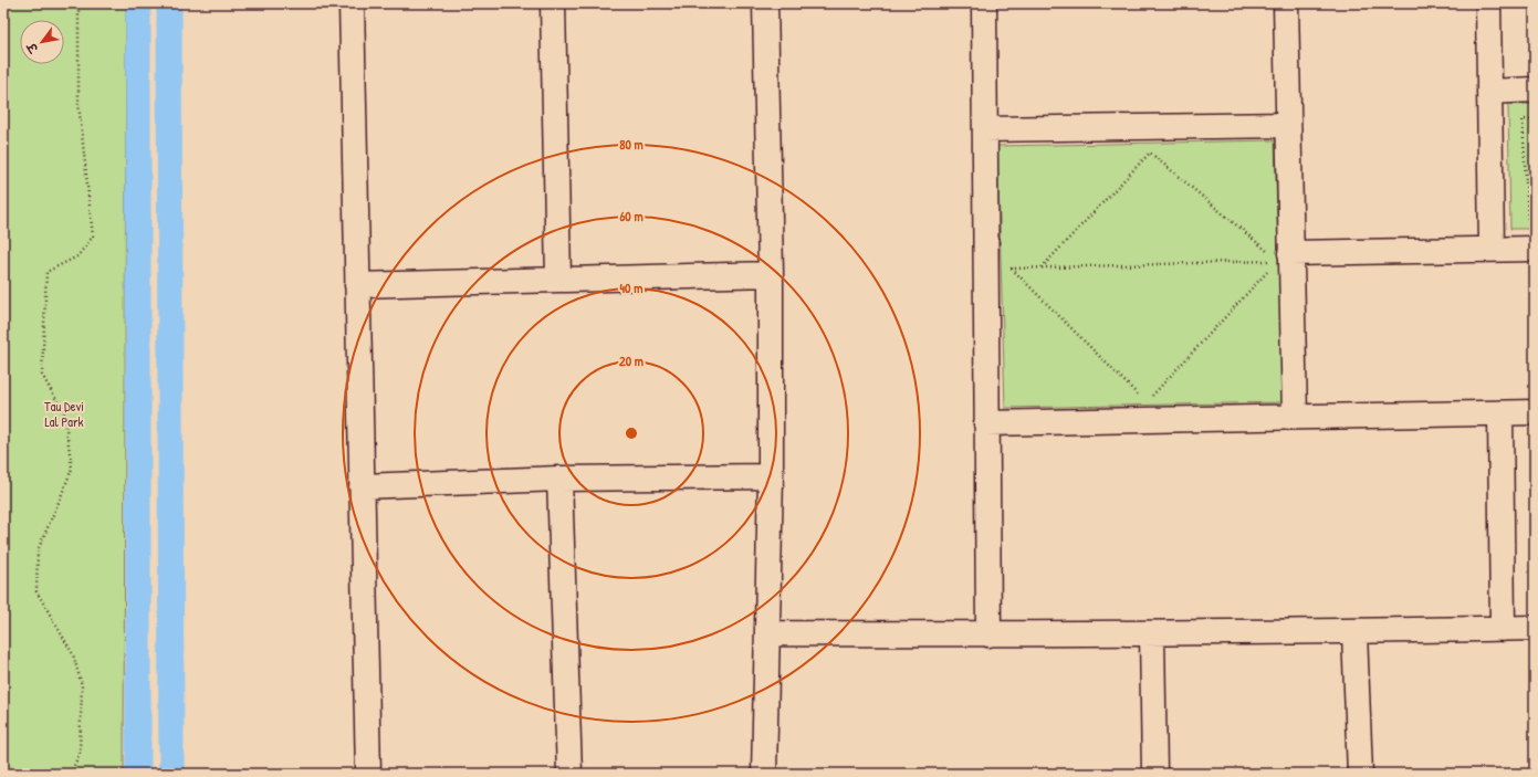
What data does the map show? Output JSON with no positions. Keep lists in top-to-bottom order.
{
  "parks": ["Tau Devi Lal Park"],
  "north": "bottom left",
  "rings": [
    "80 m",
    "60 m",
    "40 m",
    "20 m"
  ]
}
